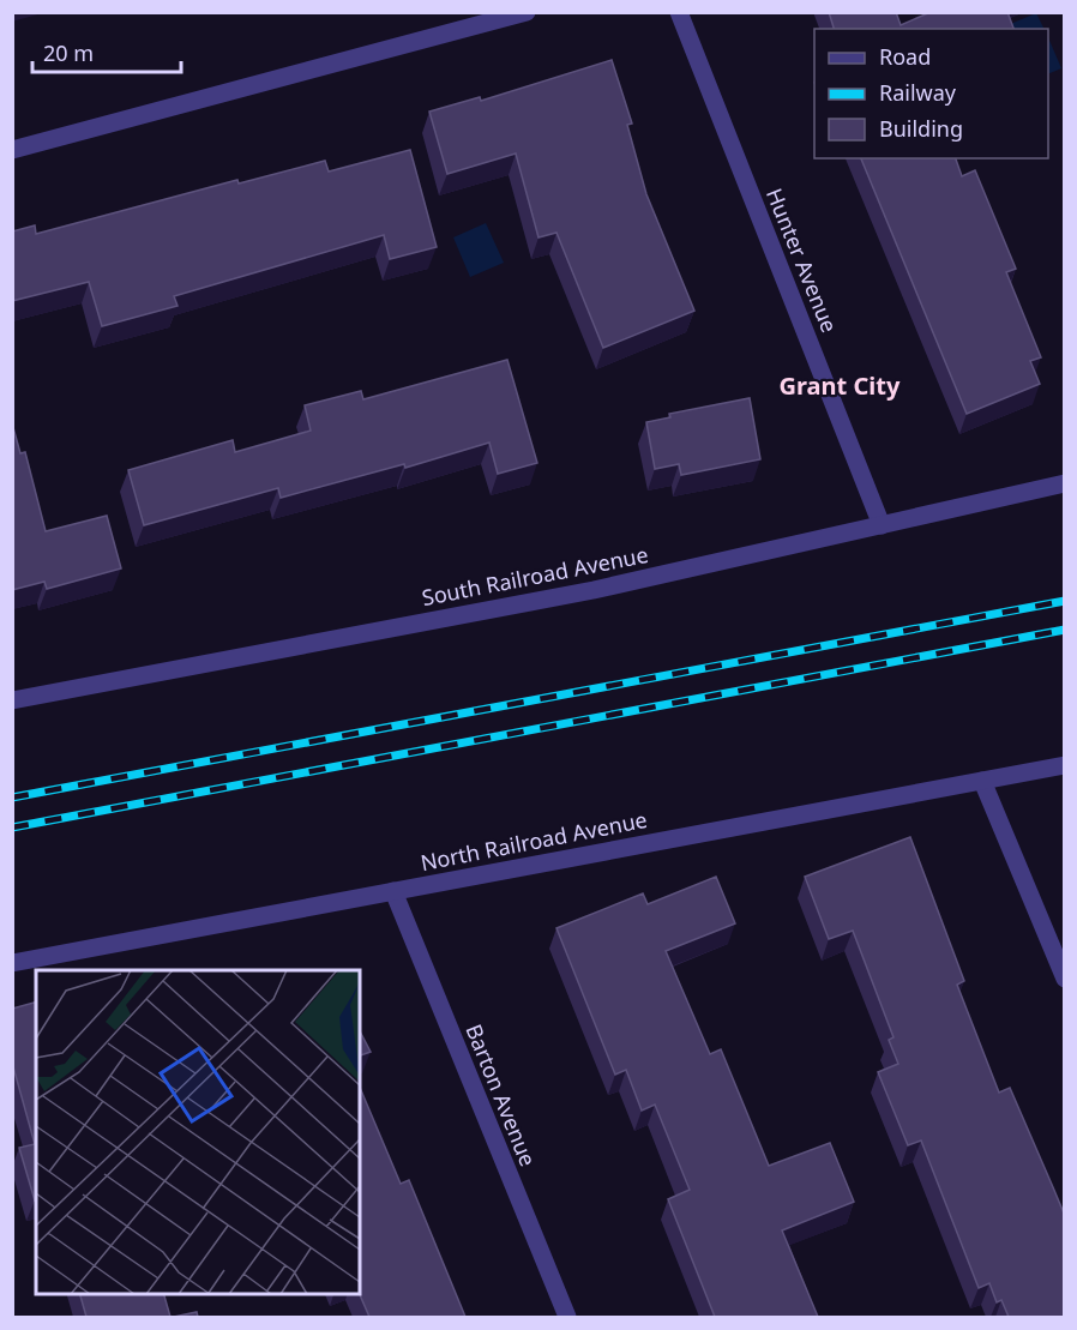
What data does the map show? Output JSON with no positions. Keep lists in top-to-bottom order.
{
  "streets": {
    "street": [
      "Hunter Avenue",
      "South Railroad Avenue",
      "North Railroad Avenue",
      "Barton Avenue"
    ]
  },
  "crossings": [
    ["Hunter Avenue", "South Railroad Avenue"],
    ["North Railroad Avenue", "Barton Avenue"]
  ],
  "districts": ["Grant City"],
  "legend": ["Road", "Railway", "Building"],
  "scale_bar": "20 m"
}
